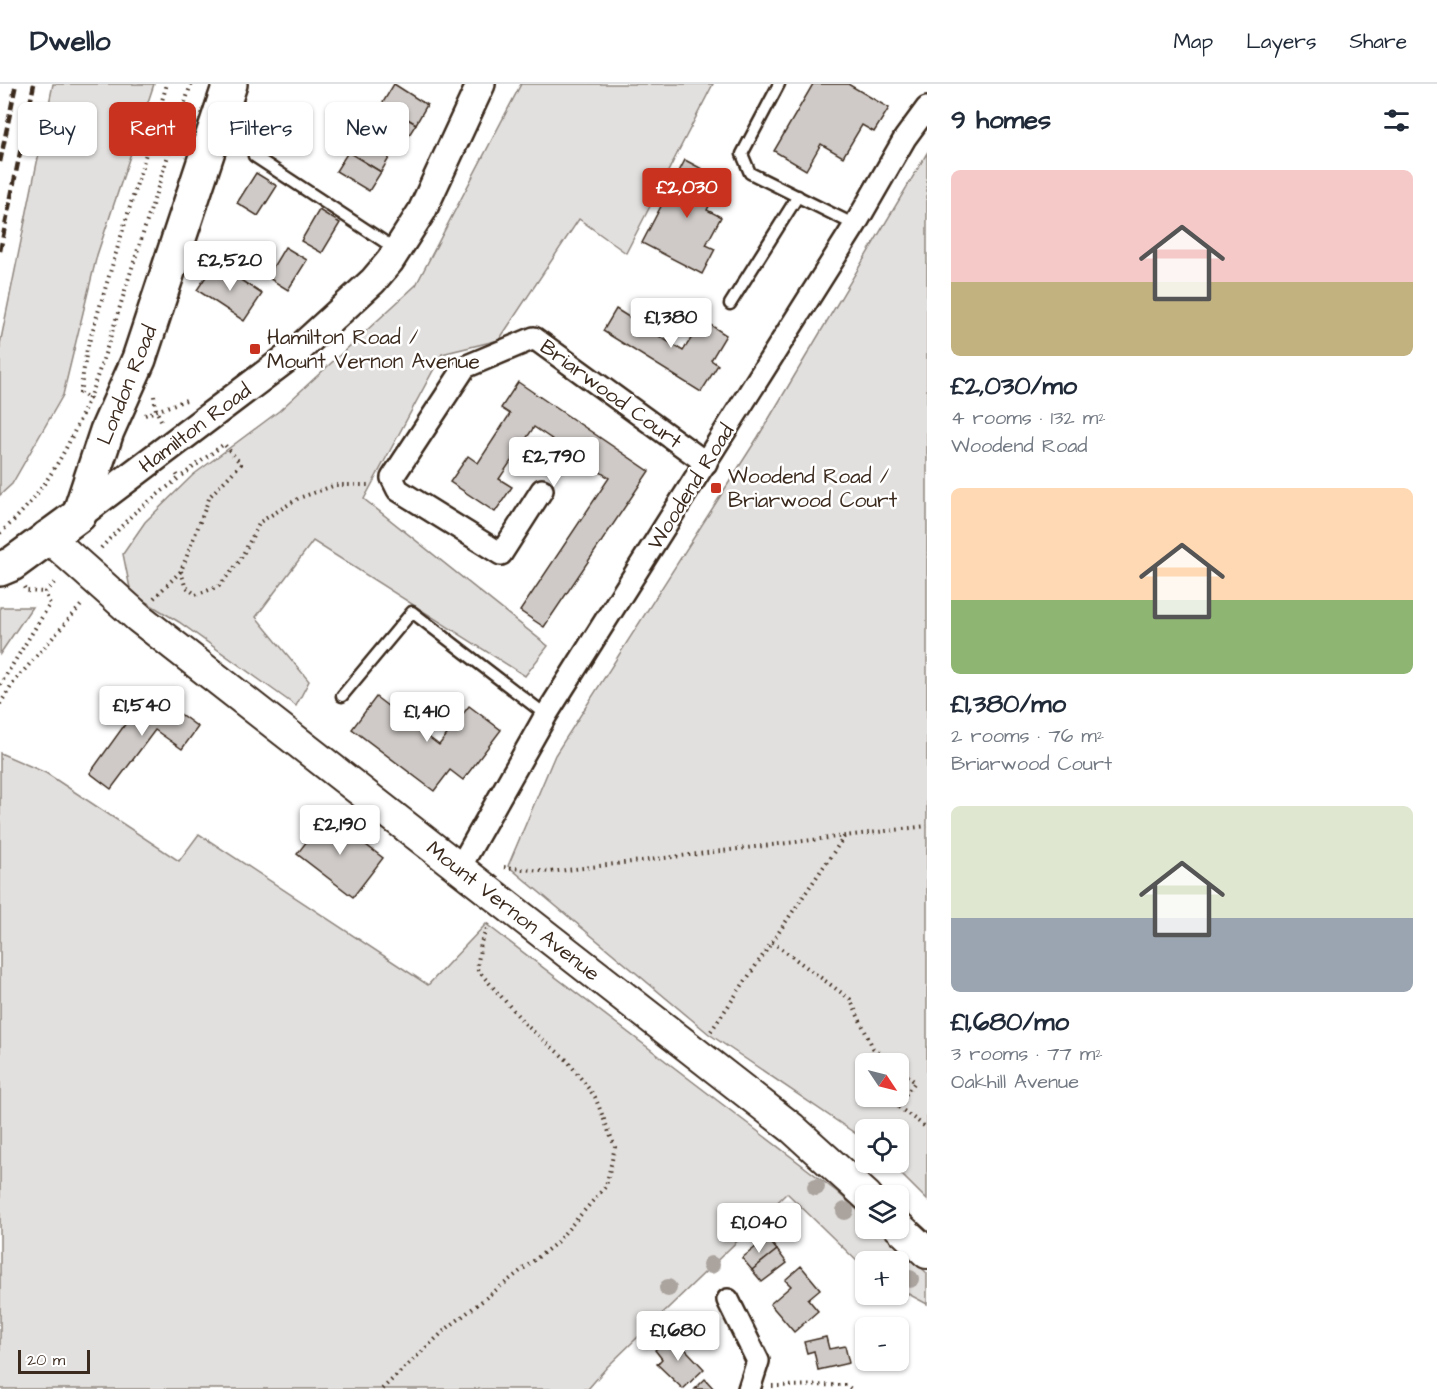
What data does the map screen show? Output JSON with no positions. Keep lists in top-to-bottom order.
{
  "streets": {
    "main road": ["London Road", "Hamilton Road", "Mount Vernon Avenue"],
    "street": ["Briarwood Court", "Woodend Road"]
  },
  "crossings": [
    ["London Road", "Hamilton Road"],
    ["Briarwood Court", "Woodend Road"],
    ["Hamilton Road", "Mount Vernon Avenue"],
    ["Woodend Road", "Mount Vernon Avenue"]
  ],
  "places": {
    "transit": ["Hamilton Road / Mount Vernon Avenue", "Woodend Road / Briarwood Court"]
  },
  "scale_bar": "20 m",
  "north": "bottom right",
  "page": {
    "header": "Dwello",
    "nav": ["Map", "Layers", "Share"],
    "heading": "9 homes",
    "chip": [
      "Buy",
      "Rent",
      "Filters",
      "New"
    ],
    "list": [
      {
        "name": "£2,030/mo",
        "note": "4 rooms · 132 m² · Woodend Road"
      },
      {
        "name": "£1,380/mo",
        "note": "2 rooms · 76 m² · Briarwood Court"
      },
      {
        "name": "£1,680/mo",
        "note": "3 rooms · 77 m² · Oakhill Avenue"
      }
    ],
    "price": [
      "£2,030",
      "£2,520",
      "£1,380",
      "£2,790",
      "£1,540",
      "£1,410",
      "£2,190",
      "£1,040",
      "£1,680"
    ],
    "map_buttons": ["+", "−"],
    "scale": "20 m"
  }
}
